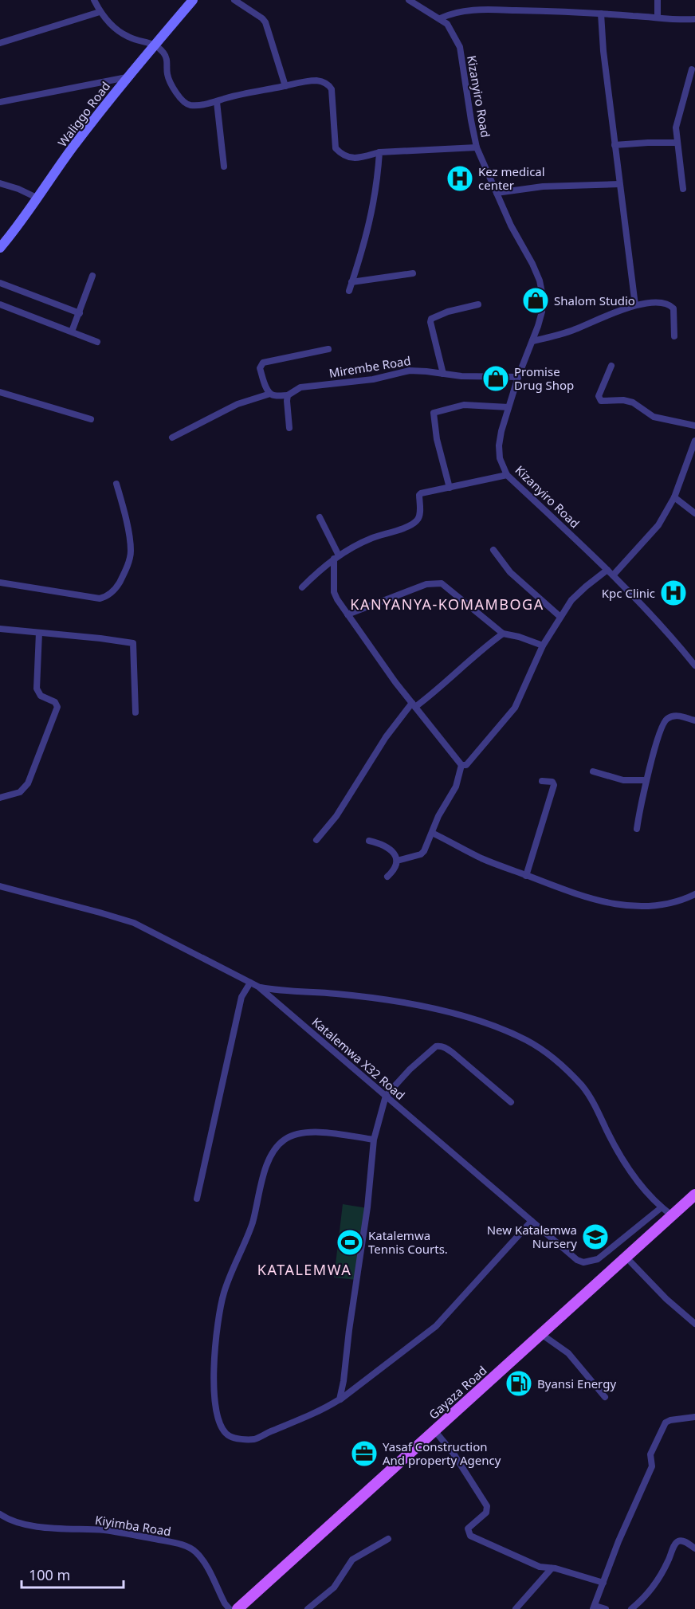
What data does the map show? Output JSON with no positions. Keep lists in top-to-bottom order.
{
  "streets": {
    "main road": ["Gayaza Road"],
    "street": [
      "Kizanyiro Road",
      "Waliggo Road",
      "Mirembe Road",
      "Katalemwa X32 Road",
      "Kiyimba Road"
    ]
  },
  "crossings": [
    ["Kizanyiro Road", "Mirembe Road"]
  ],
  "districts": ["KANYANYA-KOMAMBOGA", "KATALEMWA"],
  "places": {
    "hospital": ["Kez medical center", "Kpc Clinic"],
    "shop": ["Shalom Studio", "Promise Drug Shop"],
    "school or university": ["New Katalemwa Nursery"],
    "sports": ["Katalemwa Tennis Courts."],
    "fuel station": ["Byansi Energy"],
    "office": ["Yasaf Construction And property Agency"]
  },
  "scale_bar": "100 m"
}
